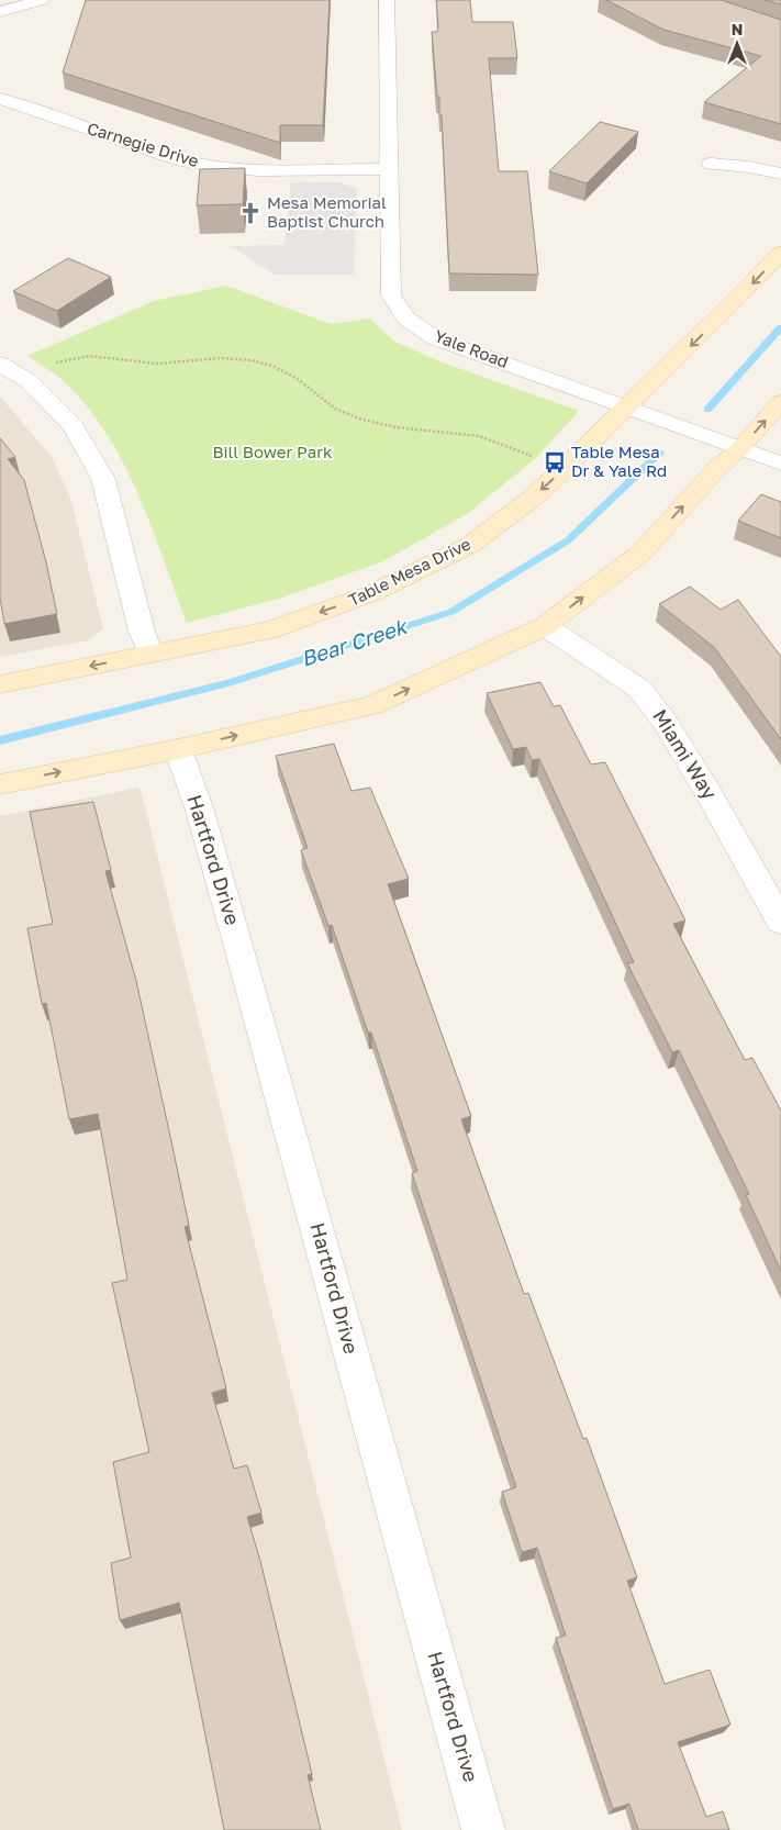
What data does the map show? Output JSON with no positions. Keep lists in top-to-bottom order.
{
  "streets": {
    "street": [
      "Carnegie Drive",
      "Yale Road",
      "Table Mesa Drive",
      "Miami Way",
      "Hartford Drive"
    ]
  },
  "crossings": [
    ["Carnegie Drive", "Yale Road"],
    ["Yale Road", "Table Mesa Drive"]
  ],
  "water": ["Bear Creek"],
  "parks": ["Bill Bower Park"],
  "places": {
    "church": ["Mesa Memorial Baptist Church"],
    "bus stop": ["Table Mesa Dr & Yale Rd"]
  },
  "north": "top"
}
